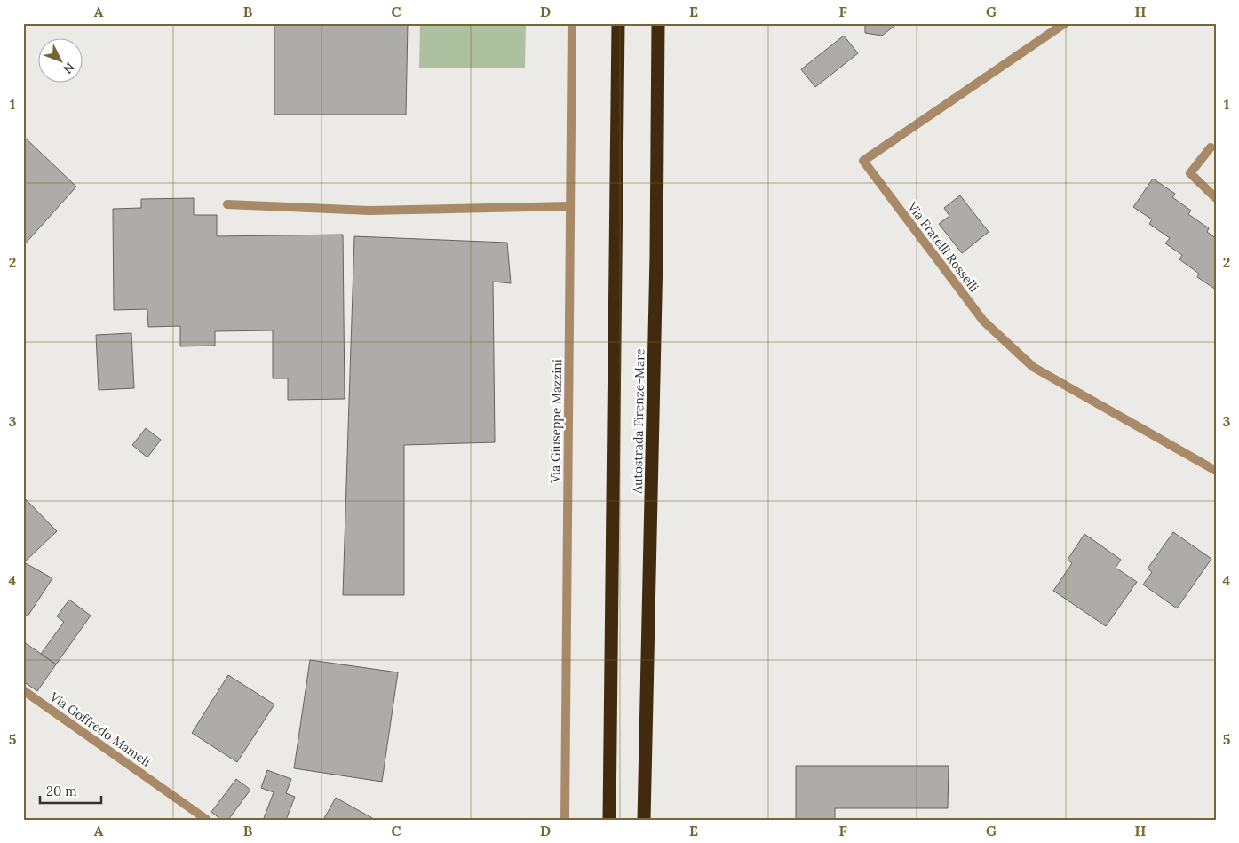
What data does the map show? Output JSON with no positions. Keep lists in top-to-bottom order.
{
  "streets": {
    "highway": ["Autostrada Firenze-Mare"],
    "street": ["Via Fratelli Rosselli", "Via Giuseppe Mazzini", "Via Goffredo Mameli"]
  },
  "scale_bar": "20 m",
  "north": "bottom right",
  "grid": {
    "columns": [
      "A",
      "B",
      "C",
      "D",
      "E",
      "F",
      "G",
      "H"
    ],
    "rows": [
      "1",
      "2",
      "3",
      "4",
      "5"
    ]
  }
}
